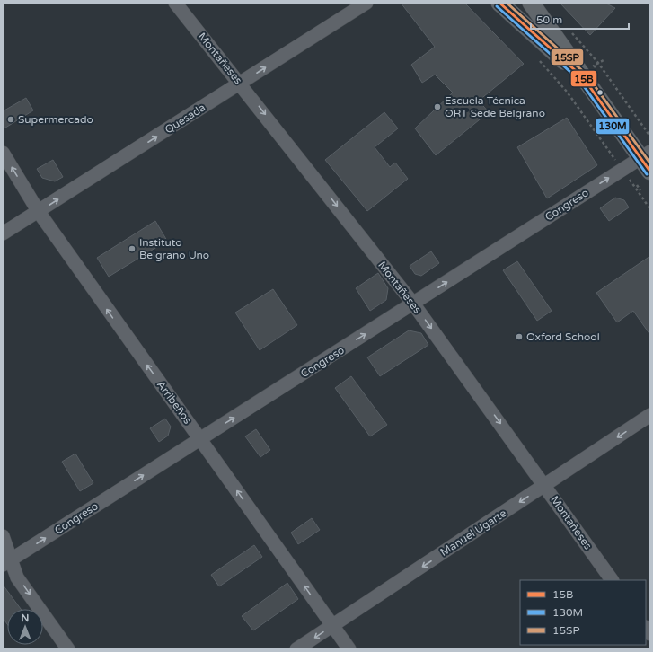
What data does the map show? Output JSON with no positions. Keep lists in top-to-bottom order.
{
  "streets": {
    "street": [
      "Montañeses",
      "Quesada",
      "Congreso",
      "Arribeños",
      "Manuel Ugarte"
    ]
  },
  "crossings": [
    ["Montañeses", "Quesada"],
    ["Montañeses", "Congreso"],
    ["Montañeses", "Manuel Ugarte"],
    ["Quesada", "Arribeños"],
    ["Congreso", "Arribeños"],
    ["Arribeños", "Manuel Ugarte"]
  ],
  "one_way": [
    "Montañeses",
    "Quesada",
    "Congreso",
    "Arribeños",
    "Manuel Ugarte"
  ],
  "places": [
    "Escuela Técnica ORT Sede Belgrano",
    "Supermercado",
    "Instituto Belgrano Uno",
    "Oxford School"
  ],
  "lines": ["transit line 15B", "transit line 15SP", "transit line 130M"],
  "legend": ["15B", "130M", "15SP"],
  "scale_bar": "50 m",
  "north": "top"
}
